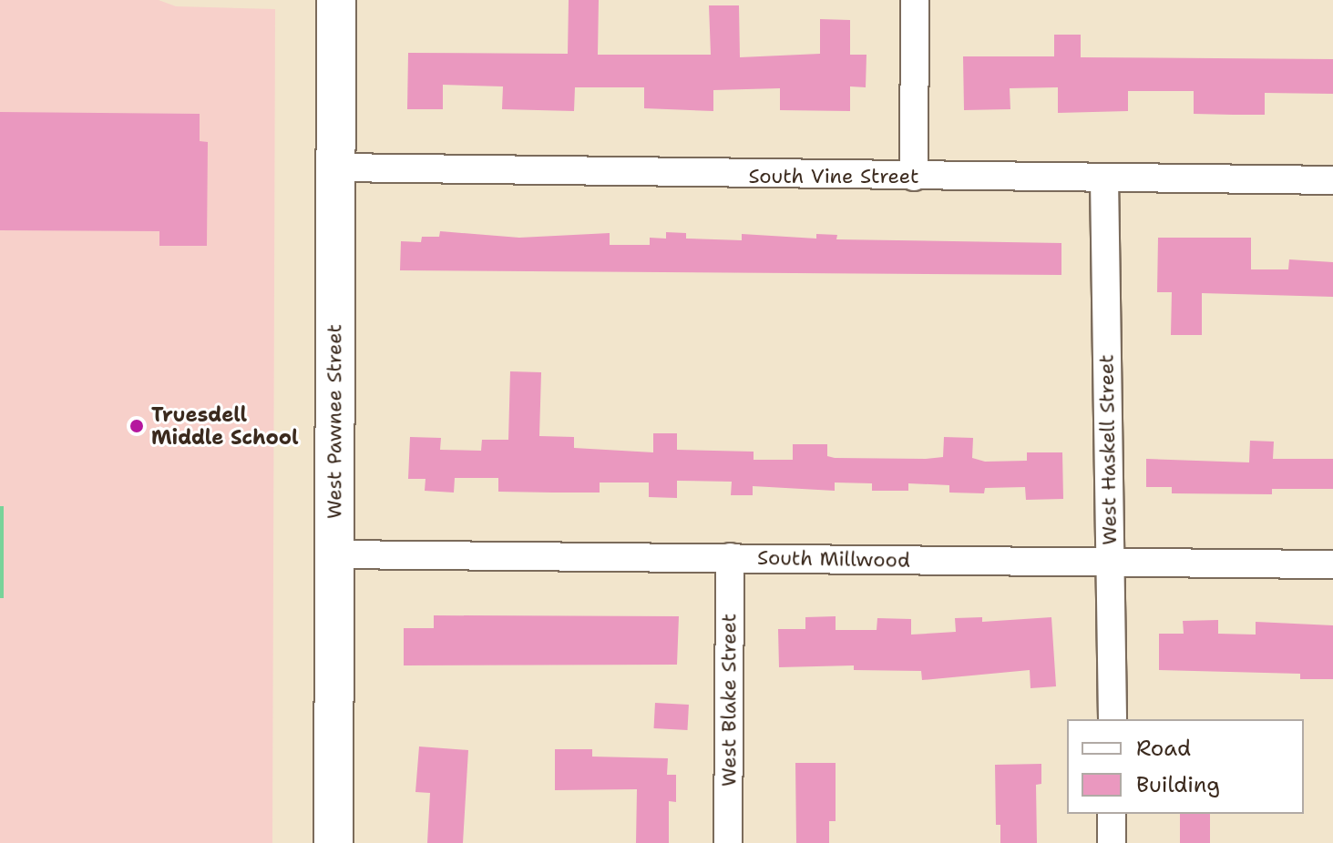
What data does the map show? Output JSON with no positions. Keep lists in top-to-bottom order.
{
  "streets": {
    "main road": ["West Pawnee Street"],
    "street": [
      "South Vine Street",
      "West Haskell Street",
      "South Millwood",
      "West Blake Street"
    ]
  },
  "crossings": [
    ["South Vine Street", "West Pawnee Street"],
    ["South Vine Street", "West Haskell Street"],
    ["West Pawnee Street", "South Millwood"],
    ["West Haskell Street", "South Millwood"],
    ["South Millwood", "West Blake Street"]
  ],
  "places": ["Truesdell Middle School"],
  "legend": ["Road", "Building"]
}
